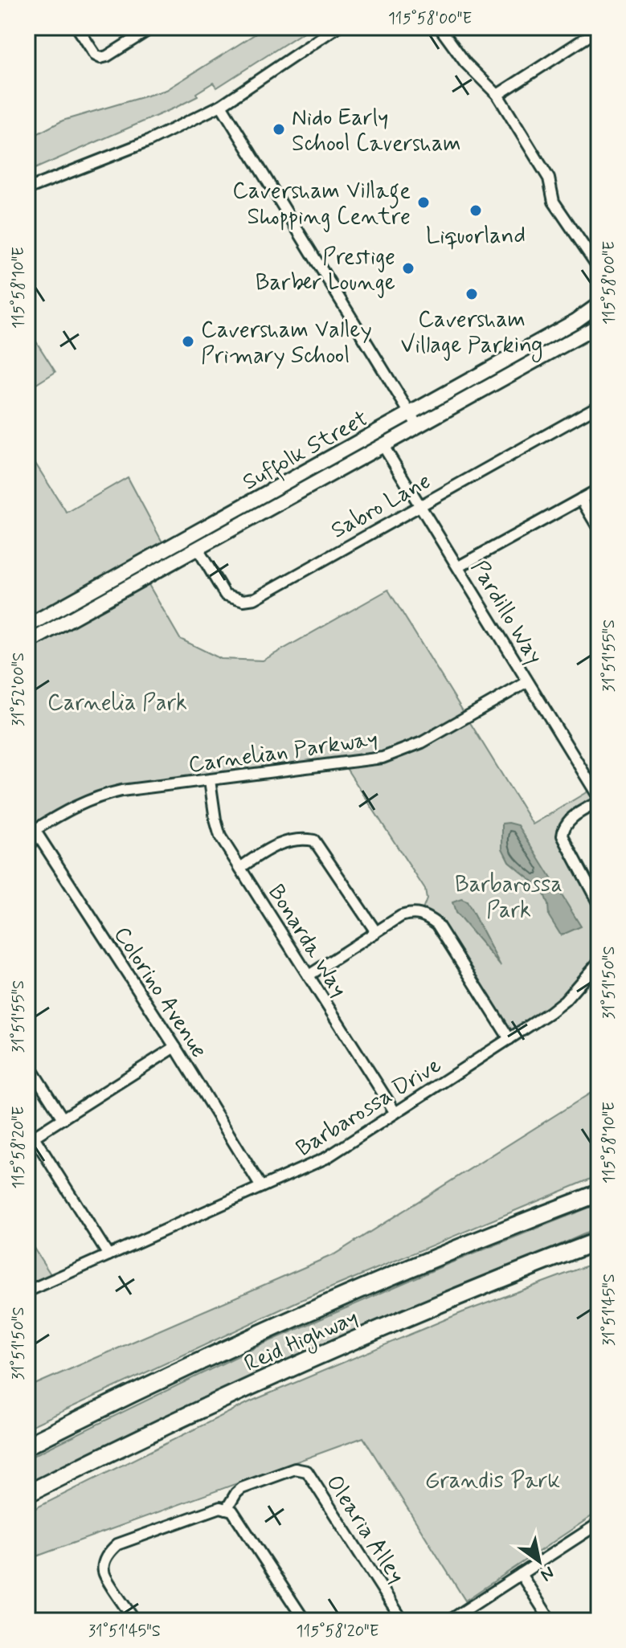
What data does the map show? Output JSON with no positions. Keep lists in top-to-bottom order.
{
  "streets": {
    "highway": ["Reid Highway"],
    "street": [
      "Suffolk Street",
      "Sabro Lane",
      "Pardillo Way",
      "Carnelian Parkway",
      "Bonarda Way",
      "Colorino Avenue",
      "Barbarossa Drive",
      "Olearia Alley"
    ]
  },
  "crossings": [
    ["Suffolk Street", "Sabro Lane"],
    ["Suffolk Street", "Pardillo Way"],
    ["Sabro Lane", "Pardillo Way"],
    ["Pardillo Way", "Carnelian Parkway"],
    ["Carnelian Parkway", "Bonarda Way"],
    ["Carnelian Parkway", "Colorino Avenue"],
    ["Bonarda Way", "Barbarossa Drive"],
    ["Colorino Avenue", "Barbarossa Drive"]
  ],
  "parks": ["Carnelia Park", "Barbarossa Park", "Grandis Park"],
  "places": [
    "Nido Early School Caversham",
    "Caversham Village Shopping Centre",
    "Liquorland",
    "Prestige Barber Lounge",
    "Caversham Village Parking",
    "Caversham Valley Primary School"
  ],
  "north": "bottom right",
  "coordinates": [
    "115°58'00\"E",
    "115°58'10\"E",
    "31°51'55\"S",
    "31°52'00\"S",
    "31°51'50\"S",
    "115°58'20\"E",
    "31°51'45\"S"
  ]
}
